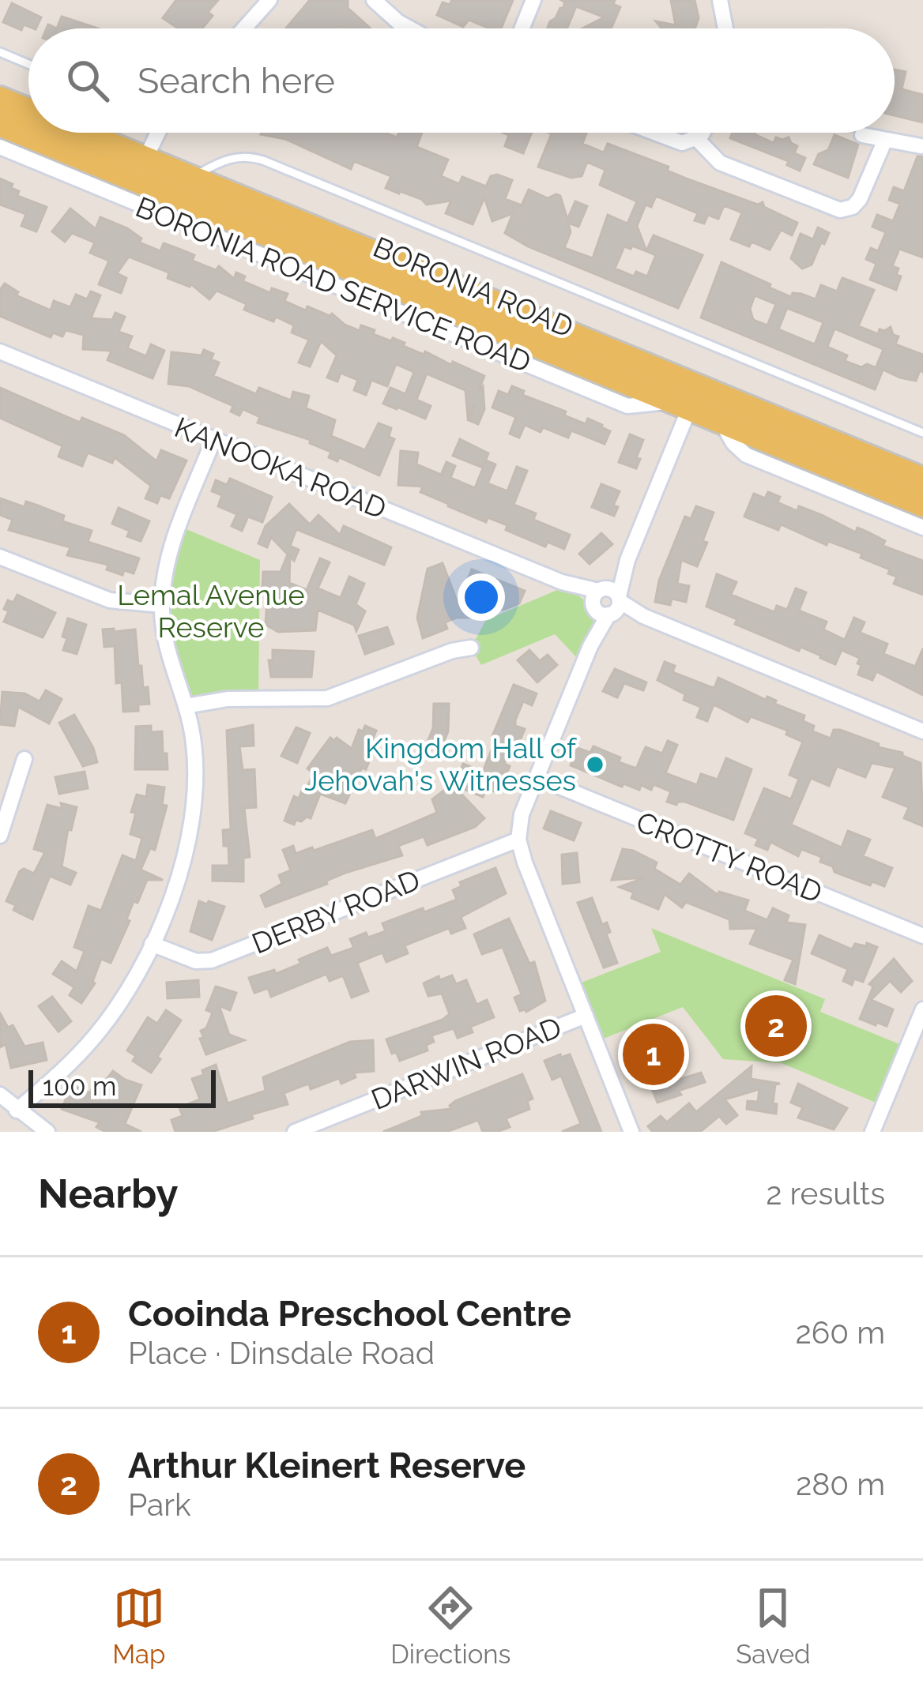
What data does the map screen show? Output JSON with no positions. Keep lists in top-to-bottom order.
{
  "streets": {
    "main road": ["BORONIA ROAD"],
    "street": [
      "BORONIA ROAD SERVICE ROAD",
      "KANOOKA ROAD",
      "CROTTY ROAD",
      "DERBY ROAD",
      "DARWIN ROAD"
    ]
  },
  "crossings": [
    ["BORONIA ROAD SERVICE ROAD", "BORONIA ROAD"]
  ],
  "parks": ["Lemal Avenue Reserve"],
  "places": ["Kingdom Hall of Jehovah's Witnesses"],
  "scale_bar": "100 m",
  "page": {
    "search": "Search here",
    "pins": ["2", "1"],
    "scale": "100 m",
    "heading": ["Nearby", "2 results"],
    "list": [
      {
        "mark": "1",
        "name": "Cooinda Preschool Centre",
        "note": "Place · Dinsdale Road",
        "value": "260 m"
      },
      {
        "mark": "2",
        "name": "Arthur Kleinert Reserve",
        "note": "Park",
        "value": "280 m"
      }
    ],
    "nav": ["Map", "Directions", "Saved"]
  }
}
